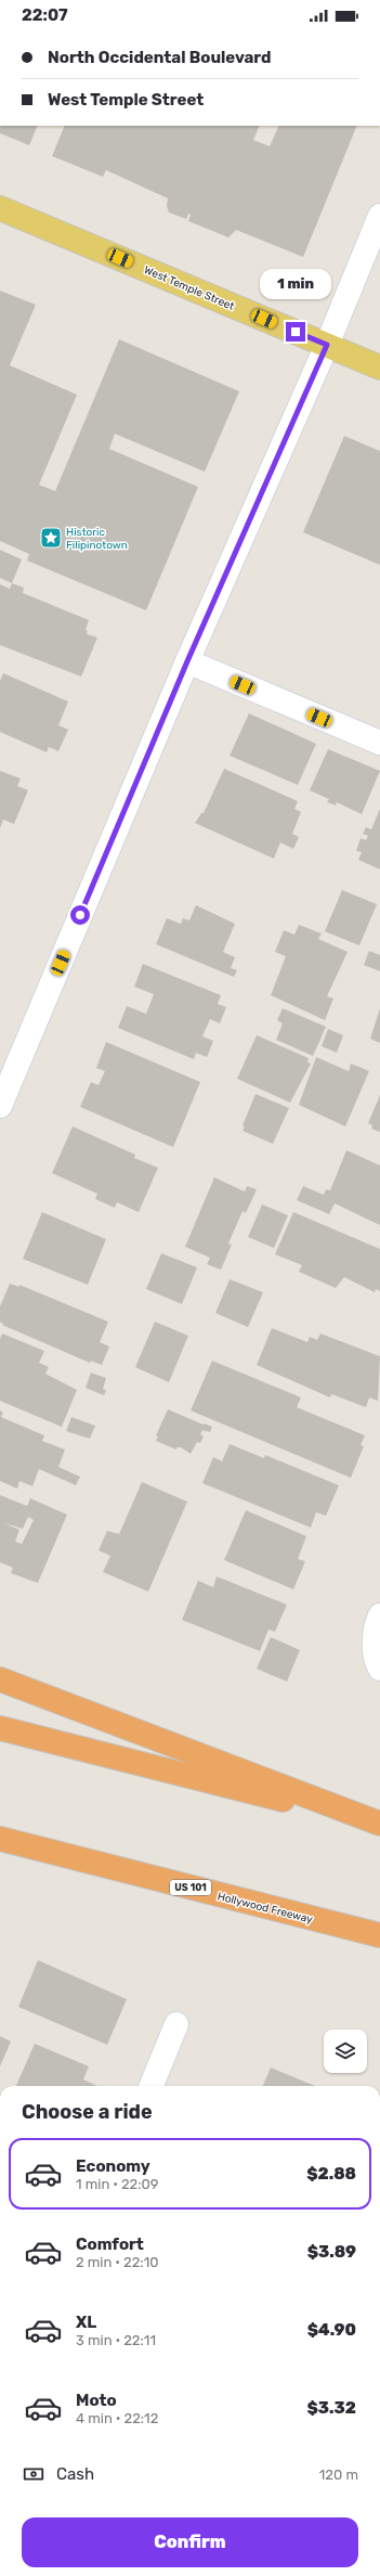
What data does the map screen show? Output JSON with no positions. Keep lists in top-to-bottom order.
{
  "streets": {
    "highway": ["US 101", "Hollywood Freeway"],
    "main road": ["West Temple Street"]
  },
  "places": {
    "place": ["Historic Filipinotown"]
  },
  "page": {
    "status": "22:07",
    "banner": ["North Occidental Boulevard", "West Temple Street"],
    "bubble": "1 min",
    "heading": "Choose a ride",
    "list": [
      {
        "name": "Economy",
        "note": "1 min · 22:09",
        "value": "$2.88"
      },
      {
        "name": "Comfort",
        "note": "2 min · 22:10",
        "value": "$3.89"
      },
      {
        "name": "XL",
        "note": "3 min · 22:11",
        "value": "$4.90"
      },
      {
        "name": "Moto",
        "note": "4 min · 22:12",
        "value": "$3.32"
      }
    ],
    "pay": ["Cash", "120 m"],
    "buttons": "Confirm"
  }
}
